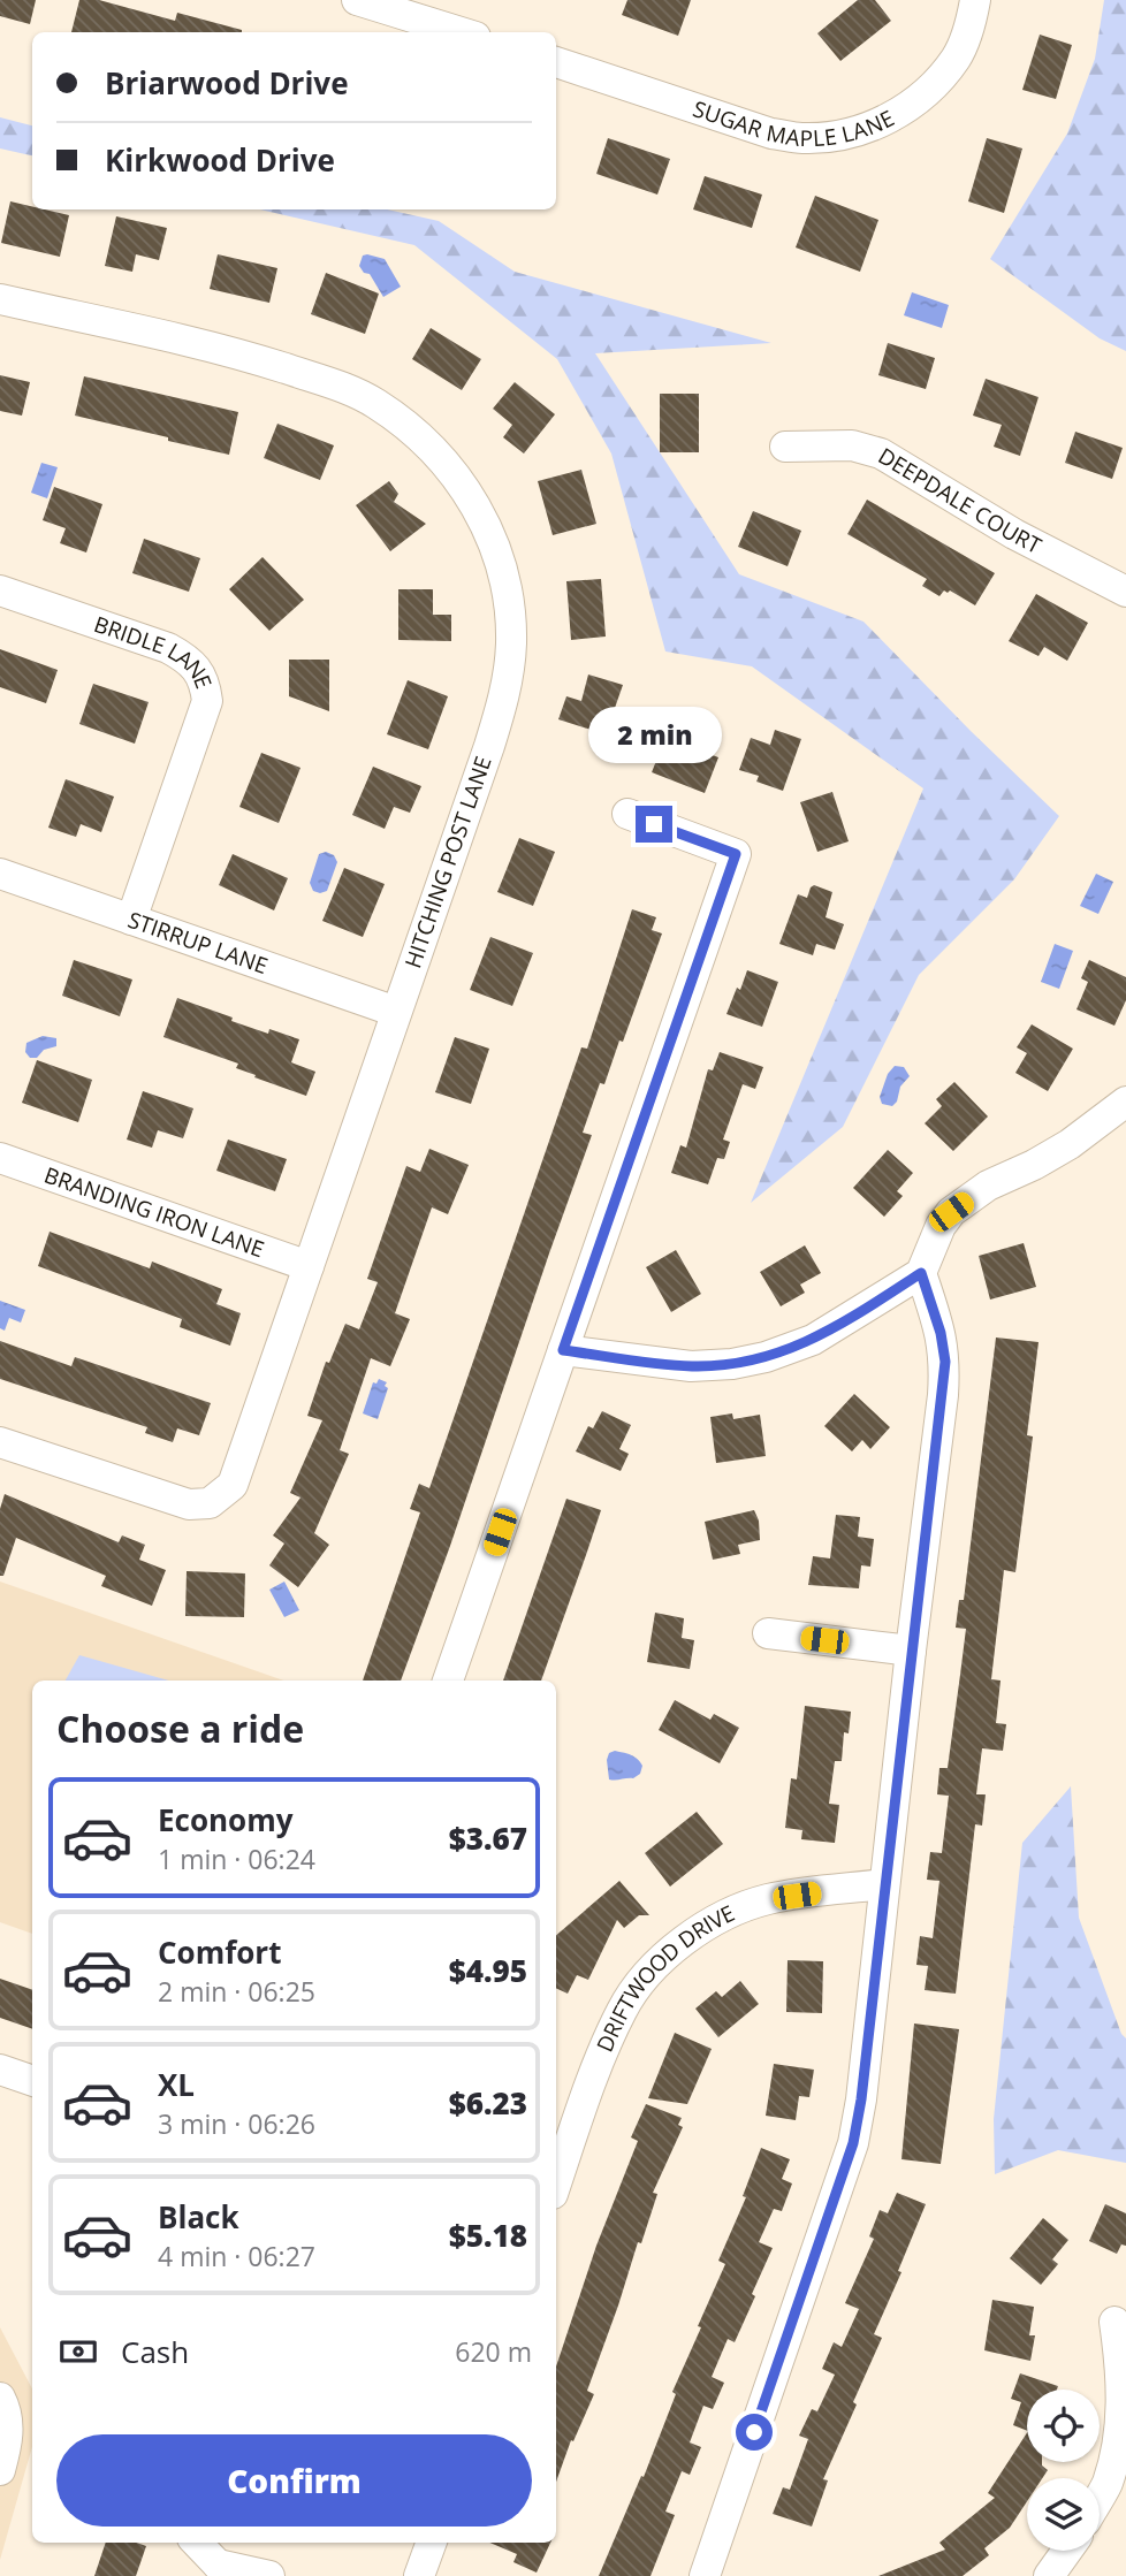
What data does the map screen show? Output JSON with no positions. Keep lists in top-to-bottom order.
{
  "streets": {
    "street": [
      "SUGAR MAPLE LANE",
      "DEEPDALE COURT",
      "BRIDLE LANE",
      "HITCHING POST LANE",
      "STIRRUP LANE",
      "BRANDING IRON LANE",
      "DRIFTWOOD DRIVE"
    ]
  },
  "crossings": [
    ["BRIDLE LANE", "STIRRUP LANE"],
    ["HITCHING POST LANE", "STIRRUP LANE"],
    ["HITCHING POST LANE", "BRANDING IRON LANE"]
  ],
  "page": {
    "banner": ["Briarwood Drive", "Kirkwood Drive"],
    "bubble": "2 min",
    "heading": "Choose a ride",
    "list": [
      {
        "name": "Economy",
        "note": "1 min · 06:24",
        "value": "$3.67"
      },
      {
        "name": "Comfort",
        "note": "2 min · 06:25",
        "value": "$4.95"
      },
      {
        "name": "XL",
        "note": "3 min · 06:26",
        "value": "$6.23"
      },
      {
        "name": "Black",
        "note": "4 min · 06:27",
        "value": "$5.18"
      }
    ],
    "pay": ["Cash", "620 m"],
    "buttons": "Confirm"
  }
}
